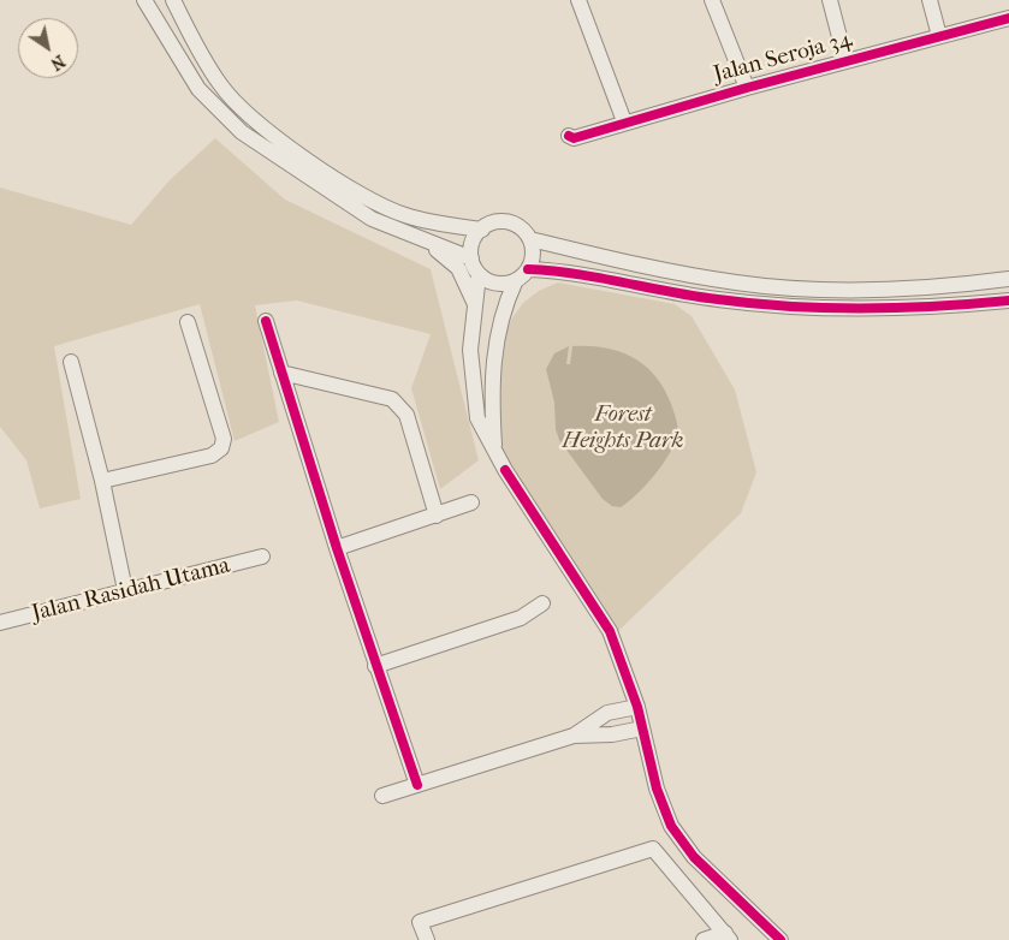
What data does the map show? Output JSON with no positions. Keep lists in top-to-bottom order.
{
  "streets": {
    "street": ["Jalan Seroja 34", "Jalan Rasidah Utama"]
  },
  "parks": ["Forest Heights Park"],
  "north": "bottom right"
}
